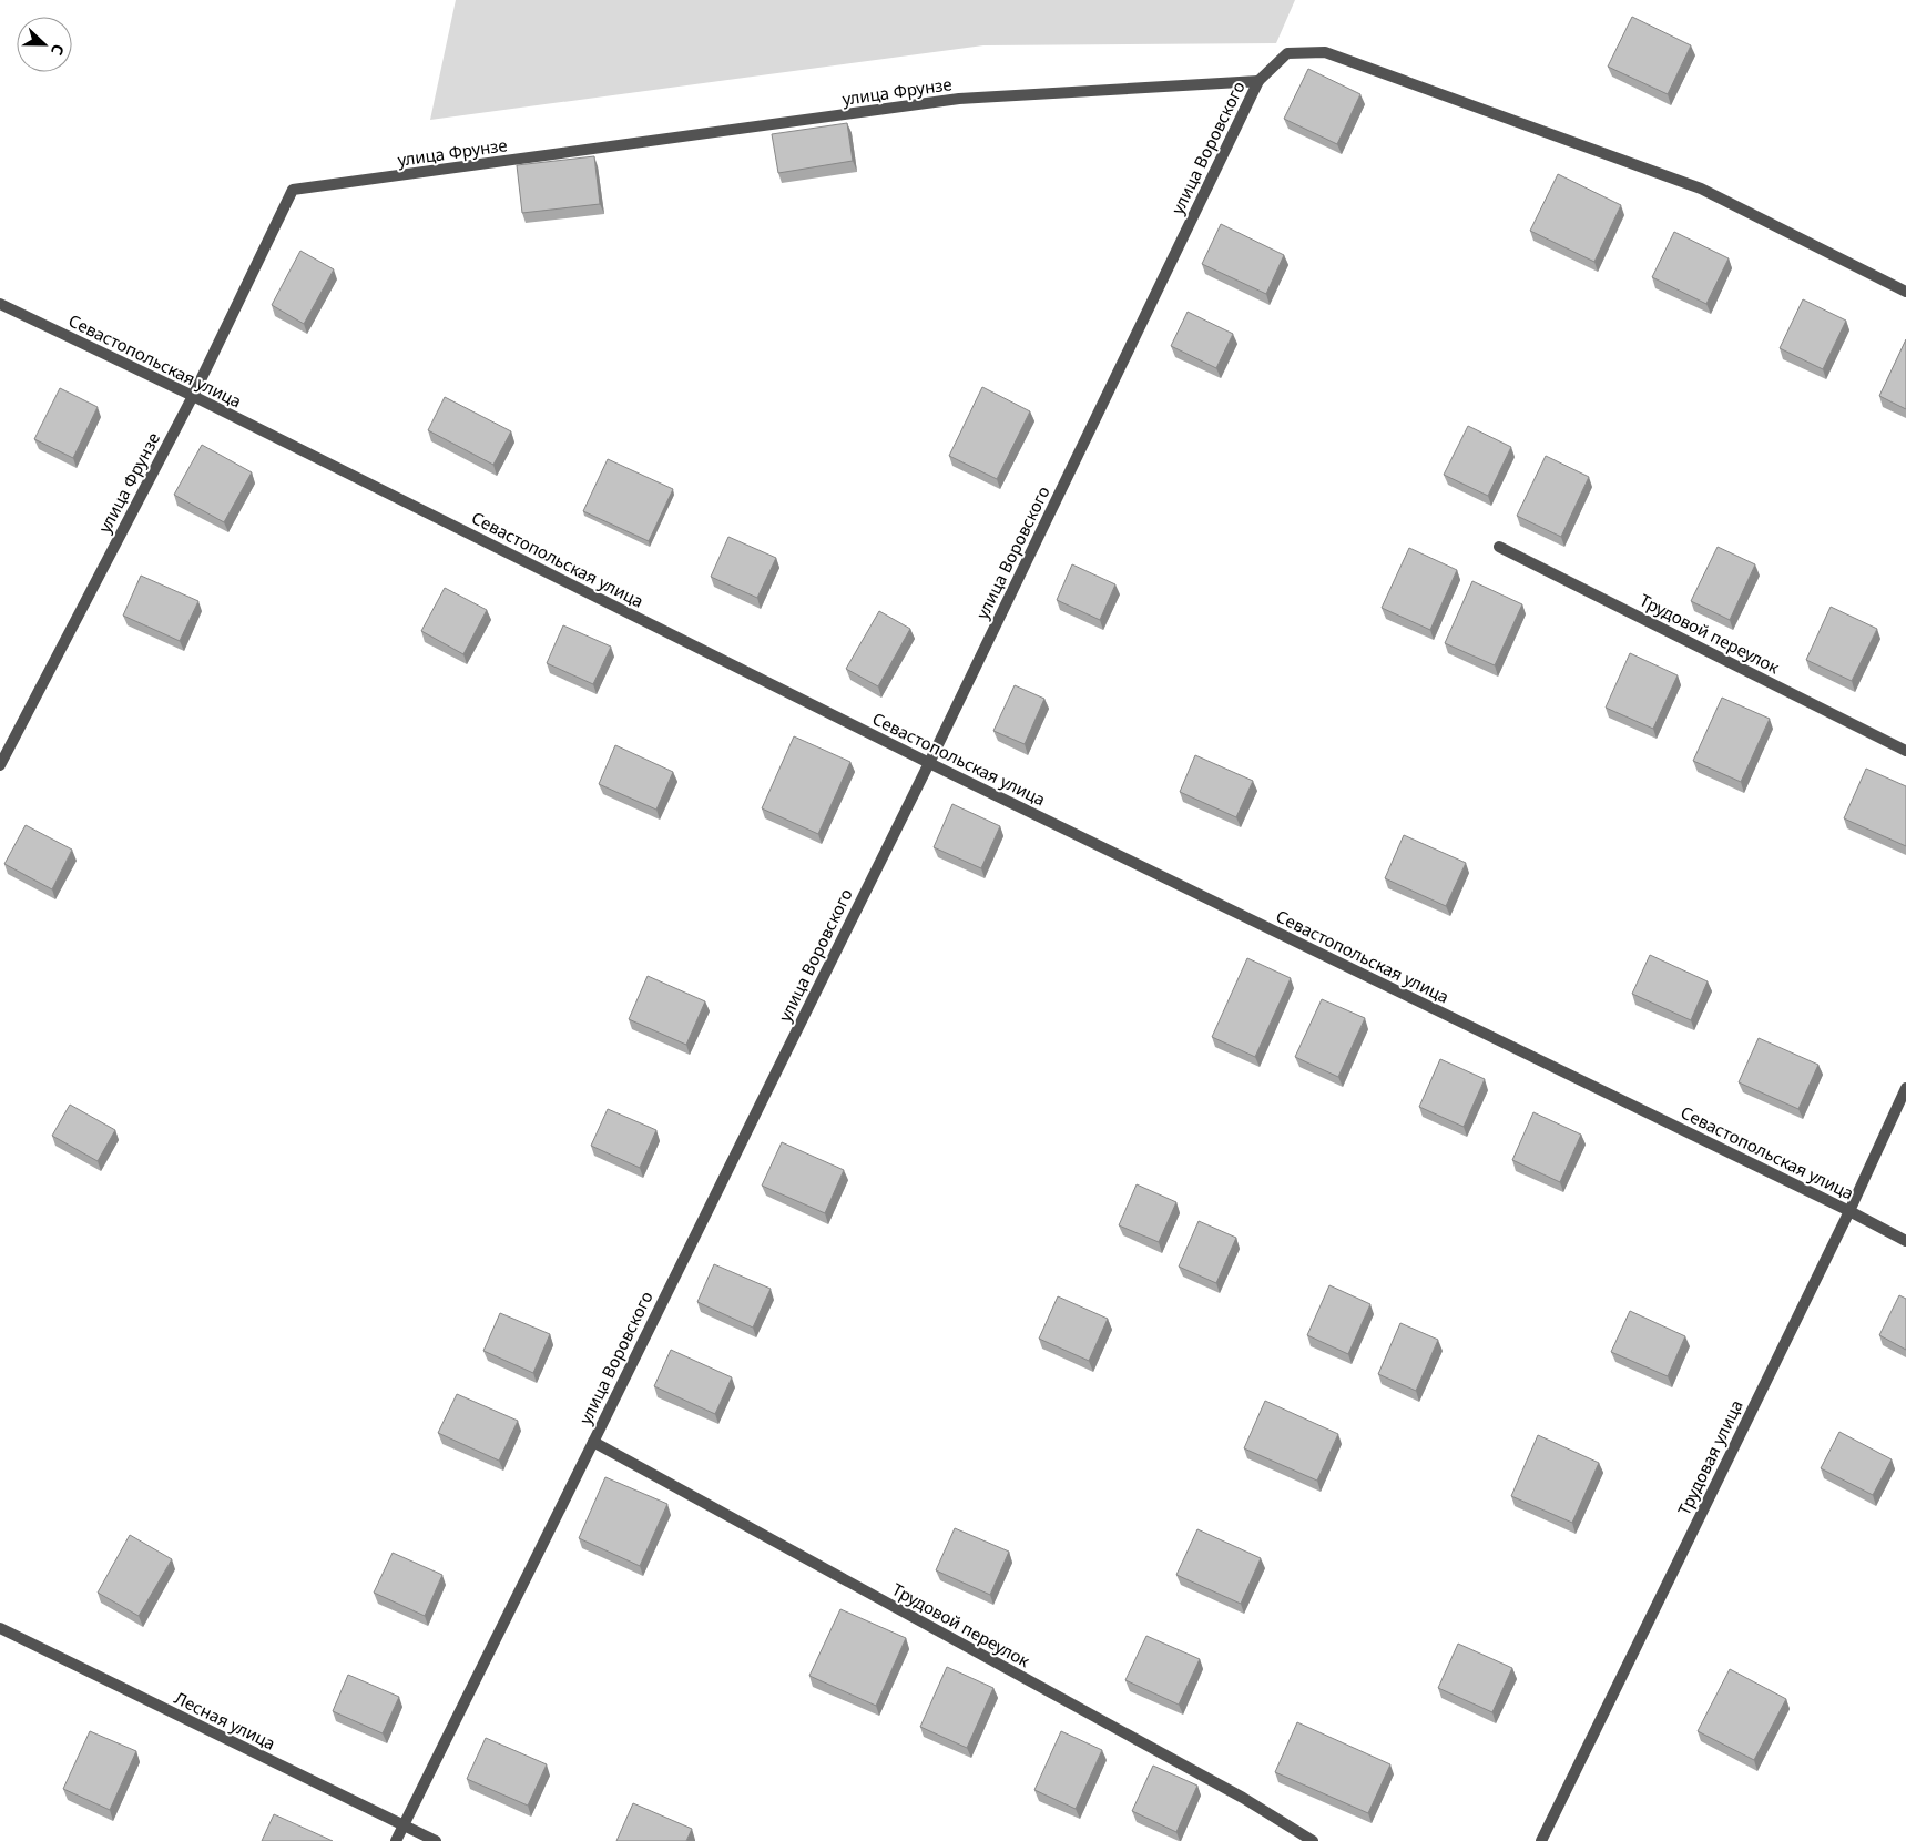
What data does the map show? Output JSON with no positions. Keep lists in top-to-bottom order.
{
  "streets": {
    "street": [
      "улица Фрунзе",
      "улица Воровского",
      "Севастопольская улица",
      "Трудовой переулок",
      "Трудовая улица",
      "Лесная улица"
    ]
  },
  "crossings": [
    ["улица Фрунзе", "улица Воровского"],
    ["улица Фрунзе", "Севастопольская улица"],
    ["улица Воровского", "Севастопольская улица"],
    ["улица Воровского", "Трудовой переулок"],
    ["улица Воровского", "Лесная улица"],
    ["Севастопольская улица", "Трудовая улица"]
  ],
  "north": "right"
}
